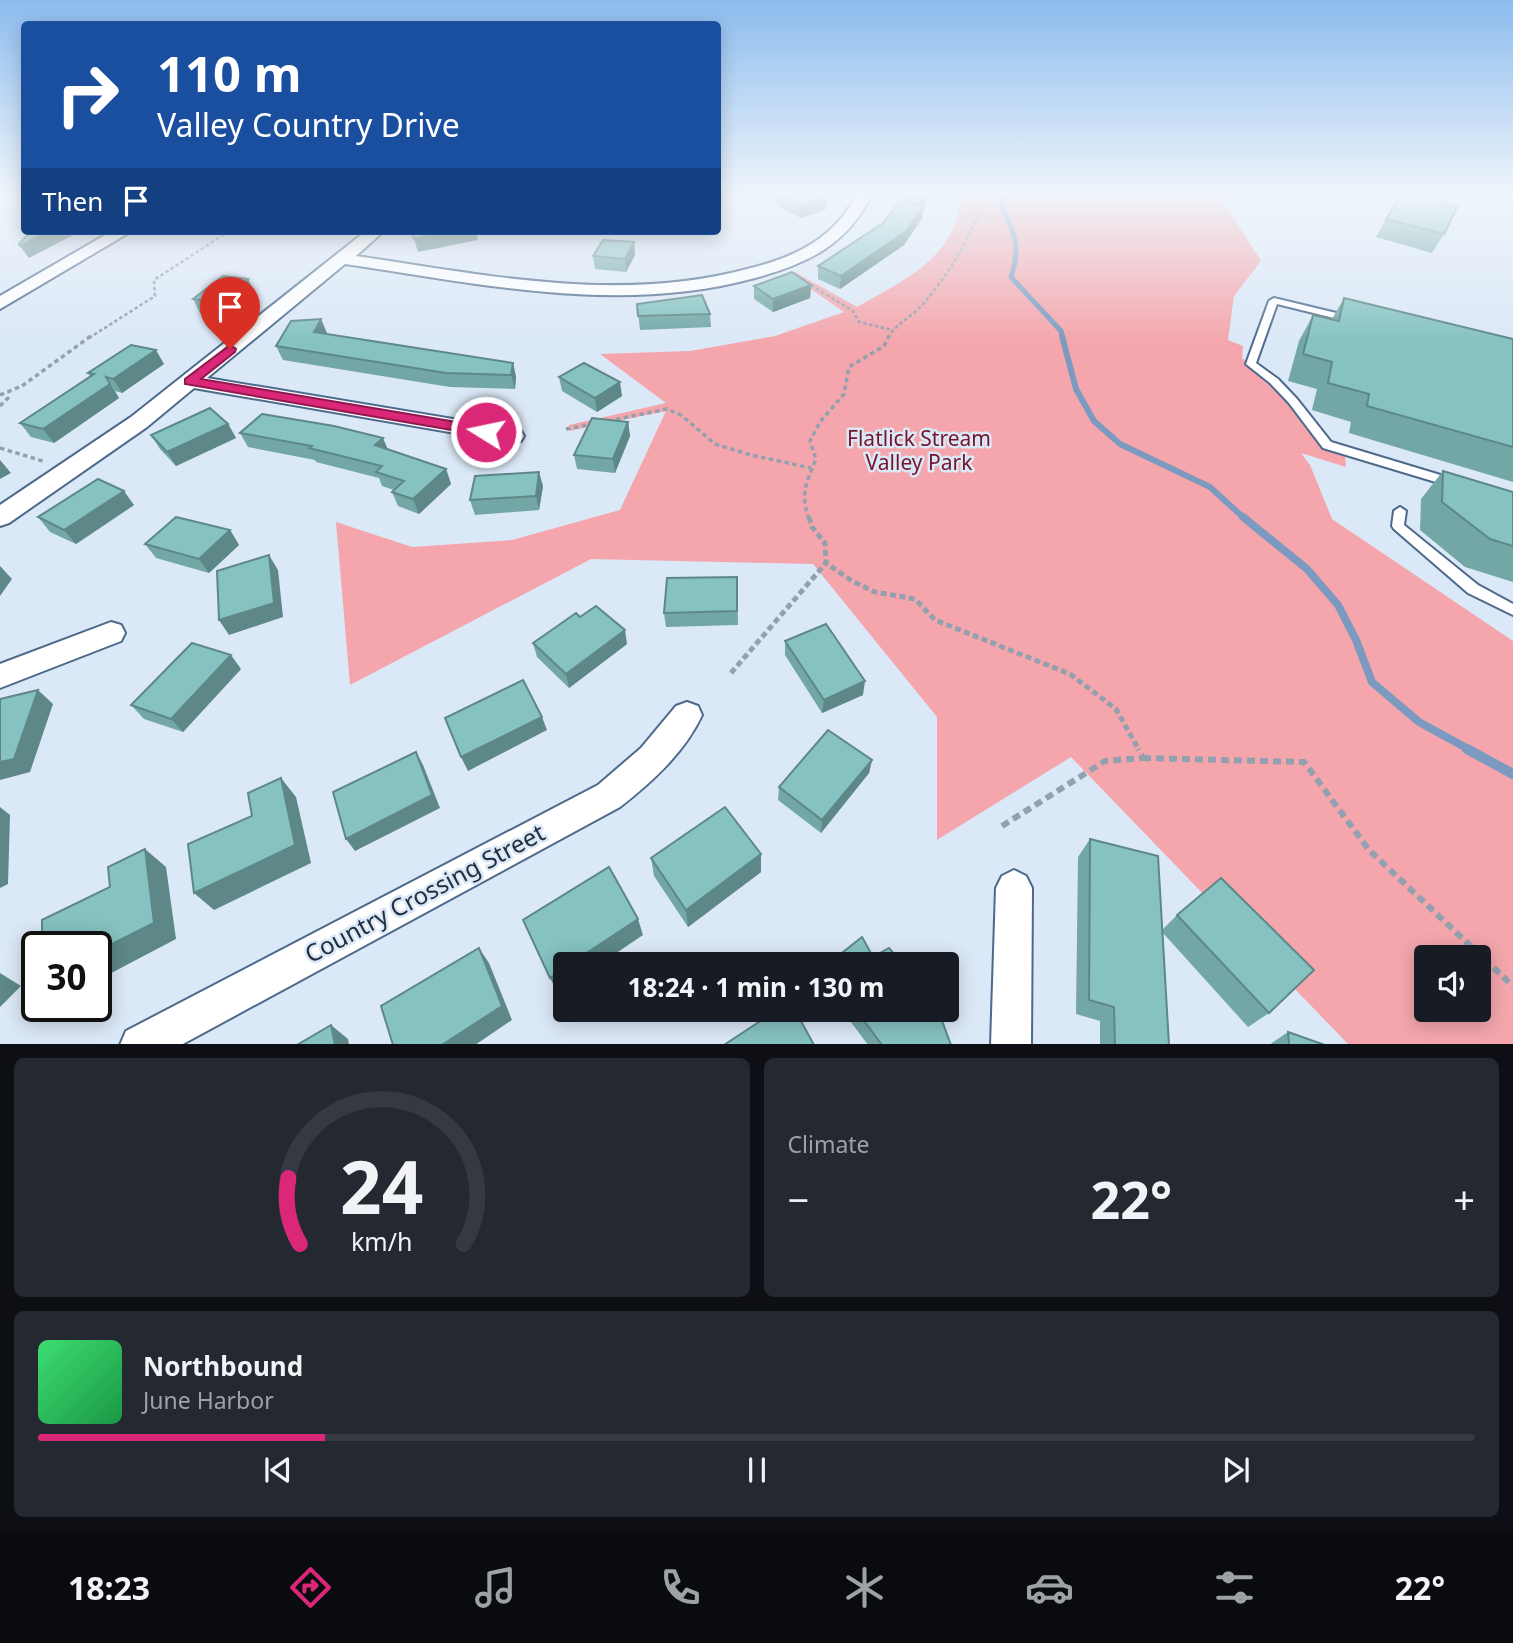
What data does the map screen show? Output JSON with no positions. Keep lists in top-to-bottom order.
{
  "streets": {
    "street": ["Country Crossing Street"]
  },
  "parks": ["Flatlick Stream Valley Park"],
  "page": {
    "turn": ["110 m", "Valley Country Drive"],
    "then": "Then",
    "limit": "30",
    "trip": "18:24 · 1 min · 130 m",
    "tile": "Climate",
    "heat": ["−", "22°", "+"],
    "song": ["Northbound", "June Harbor"],
    "tabs": ["18:23", "22°"],
    "gauge": ["24", "km/h"]
  }
}
